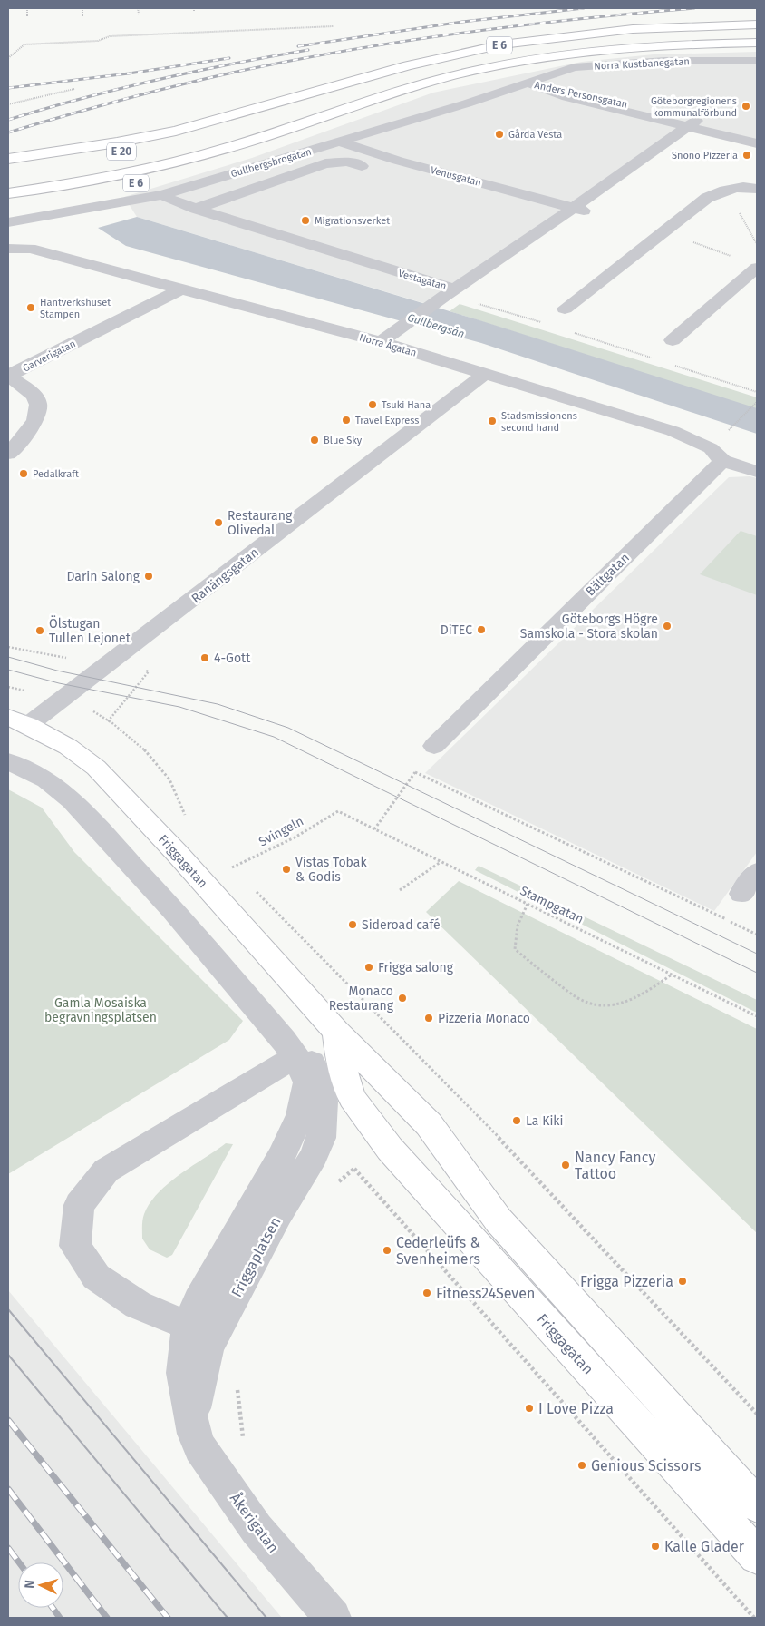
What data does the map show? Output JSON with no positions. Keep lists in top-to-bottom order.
{
  "streets": {
    "main road": ["E 6", "E 20", "Friggagatan"],
    "street": [
      "Norra Kustbanegatan",
      "Anders Personsgatan",
      "Gullbergsbrogatan",
      "Venusgatan",
      "Vestagatan",
      "Norra Ågatan",
      "Garverigatan",
      "Bältgatan",
      "Ranängsgatan",
      "Friggaplatsen",
      "Åkerigatan"
    ],
    "path": ["Svingeln", "Stampgatan"]
  },
  "crossings": [
    ["E 6", "E 20"],
    ["Norra Kustbanegatan", "Anders Personsgatan"],
    ["Norra Kustbanegatan", "Gullbergsbrogatan"],
    ["Anders Personsgatan", "Gullbergsbrogatan"],
    ["Anders Personsgatan", "Vestagatan"],
    ["Gullbergsbrogatan", "Venusgatan"],
    ["Gullbergsbrogatan", "Vestagatan"],
    ["Venusgatan", "Vestagatan"],
    ["Norra Ågatan", "Garverigatan"],
    ["Norra Ågatan", "Bältgatan"],
    ["Norra Ågatan", "Ranängsgatan"],
    ["Ranängsgatan", "Friggagatan"],
    ["Svingeln", "Stampgatan"],
    ["Friggaplatsen", "Åkerigatan"]
  ],
  "water": ["Gullbergsån"],
  "parks": ["Gamla Mosaiska begravningsplatsen"],
  "places": [
    "Göteborgregionens kommunalförbund",
    "Gårda Vesta",
    "Snono Pizzeria",
    "Migrationsverket",
    "Hantverkshuset Stampen",
    "Tsuki Hana",
    "Travel Express",
    "Stadsmissionens second hand",
    "Blue Sky",
    "Pedalkraft",
    "Restaurang Olivedal",
    "Darin Salong",
    "Göteborgs Högre Samskola - Stora skolan",
    "DiTEC",
    "Ölstugan Tullen Lejonet",
    "4-Gott",
    "Vistas Tobak & Godis",
    "Sideroad café",
    "Frigga salong",
    "Monaco Restaurang",
    "Pizzeria Monaco",
    "La Kiki",
    "Nancy Fancy Tattoo",
    "Cederleüfs & Svenheimers",
    "Frigga Pizzeria",
    "Fitness24Seven",
    "I Love Pizza",
    "Genious Scissors",
    "Kalle Glader"
  ],
  "north": "left"
}
